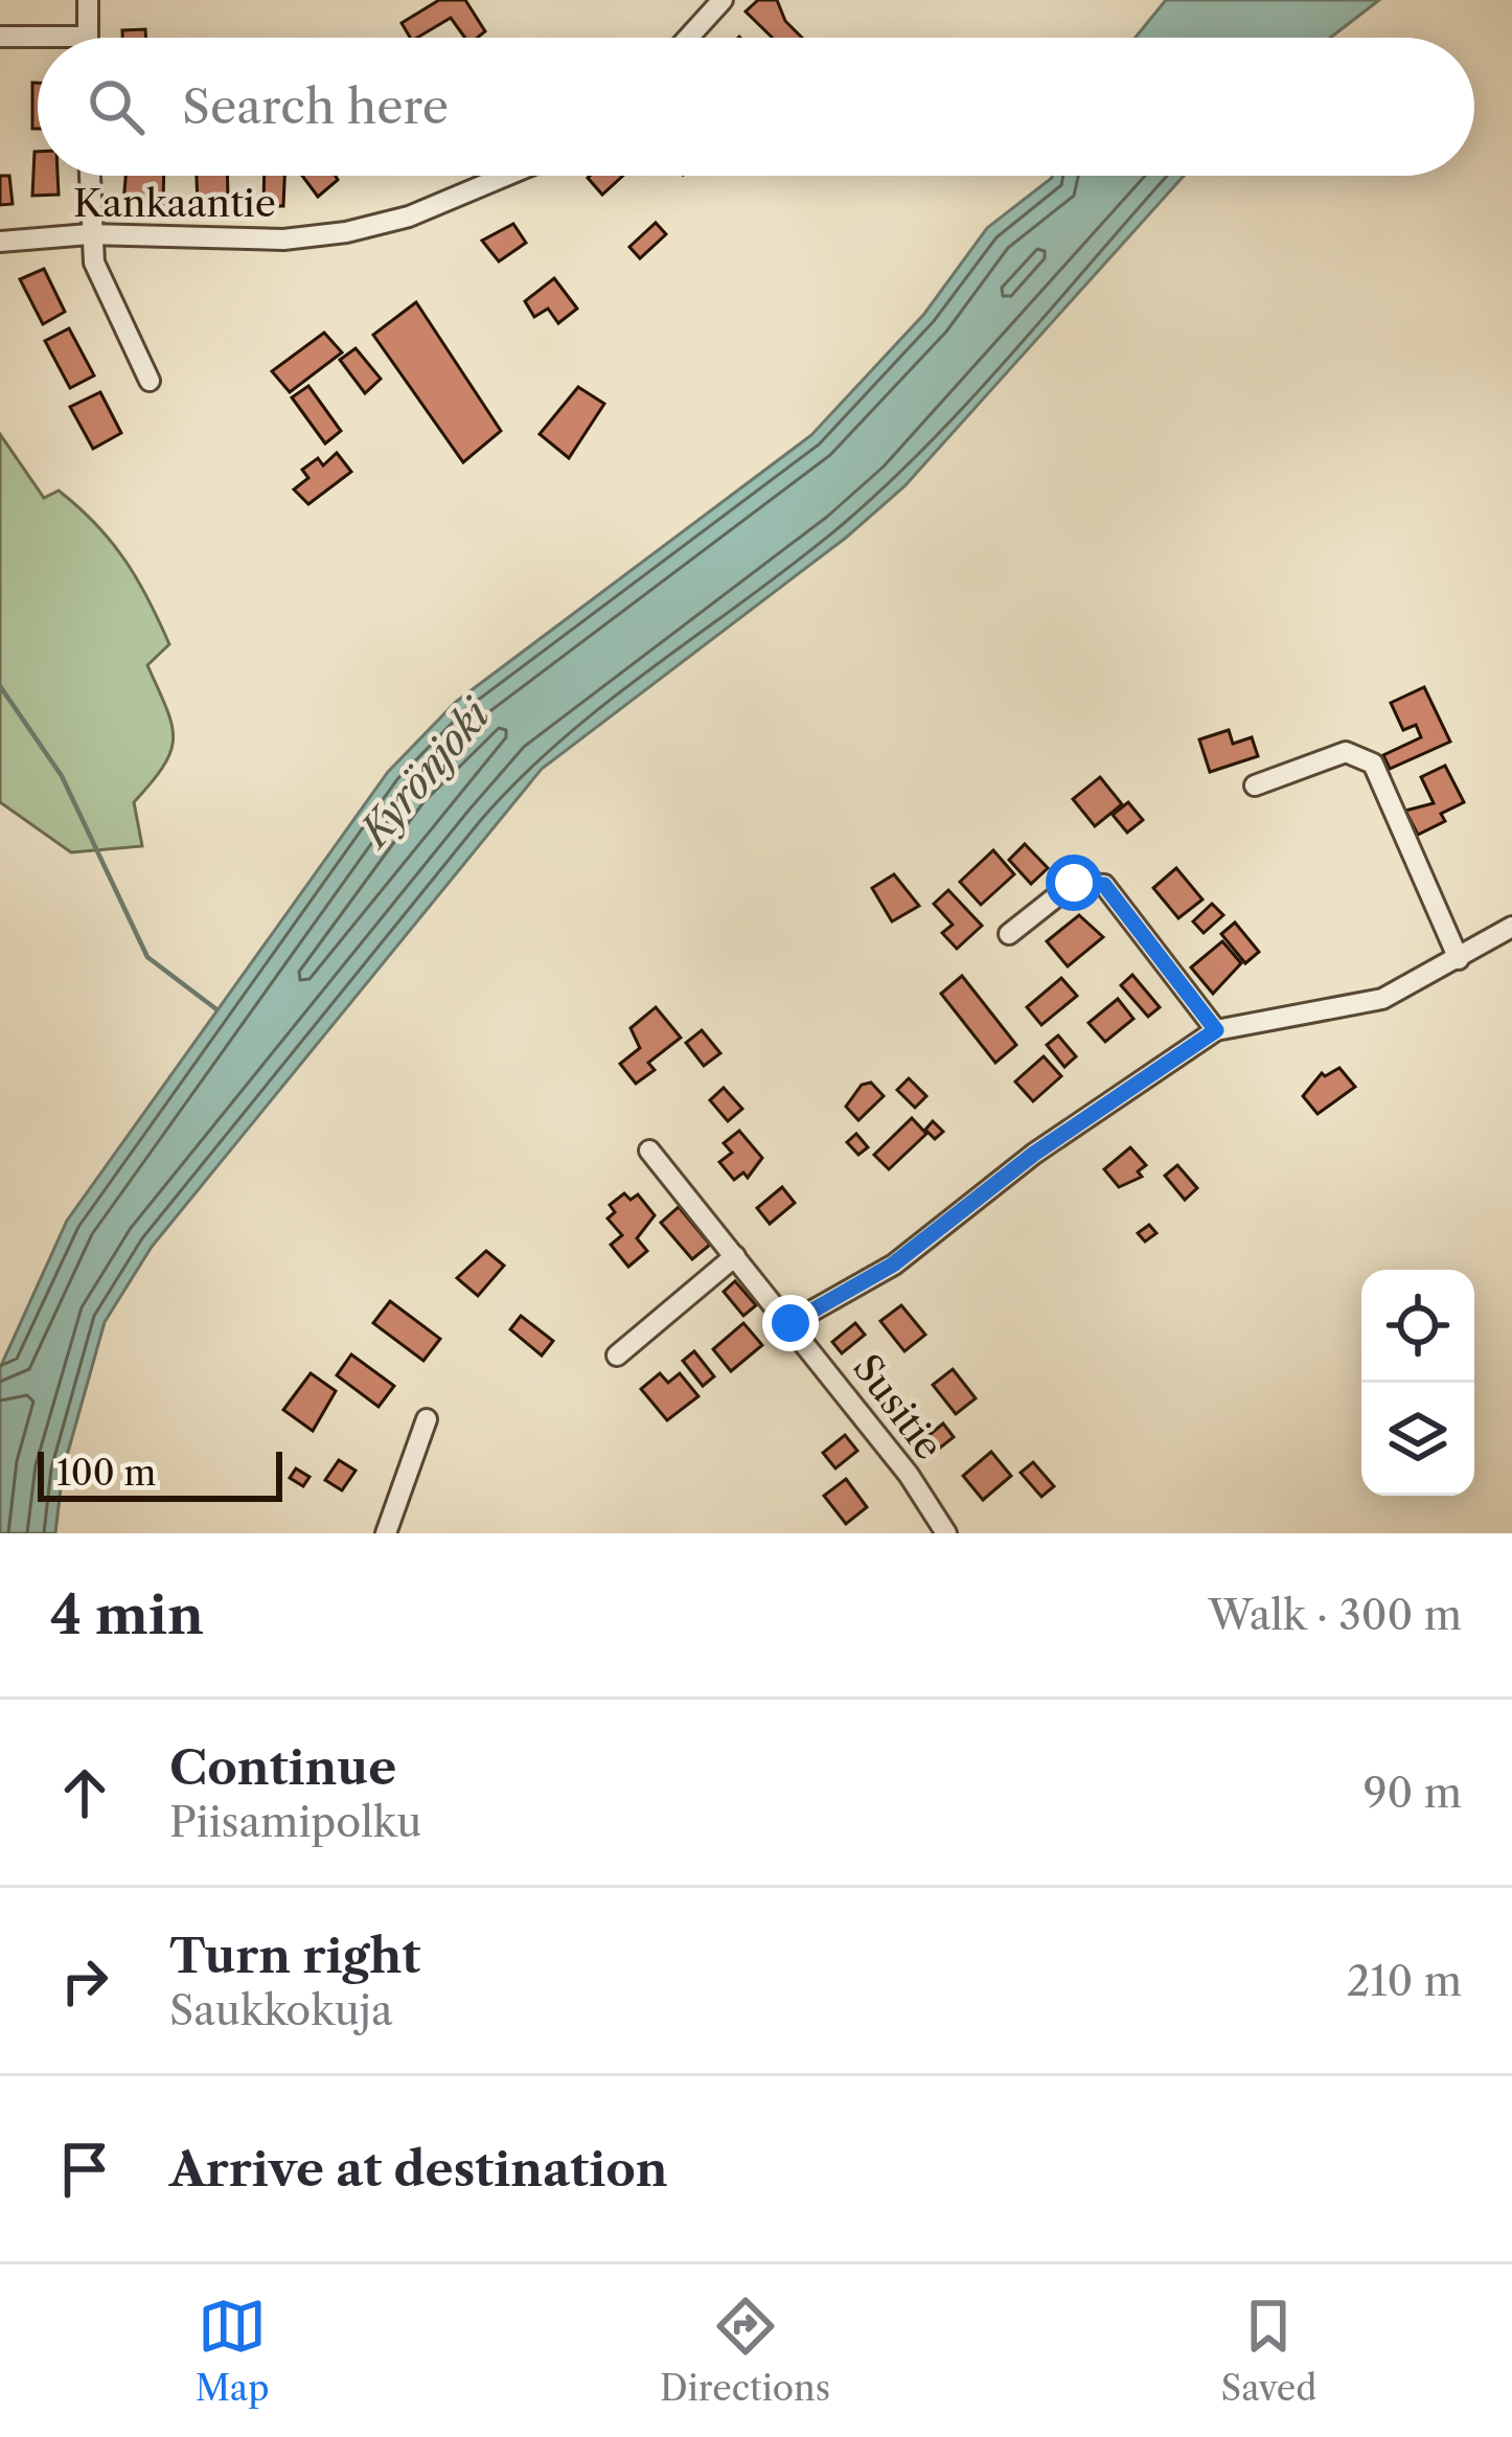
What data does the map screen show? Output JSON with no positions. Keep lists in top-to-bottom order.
{
  "streets": {
    "street": ["Kankaantie", "Susitie"]
  },
  "water": ["Kyrönjoki"],
  "scale_bar": "100 m",
  "page": {
    "search": "Search here",
    "scale": "100 m",
    "heading": ["4 min", "Walk · 300 m"],
    "list": [
      ["Continue", "Piisamipolku", "90 m"],
      ["Turn right", "Saukkokuja", "210 m"],
      "Arrive at destination"
    ],
    "nav": ["Map", "Directions", "Saved"]
  }
}
